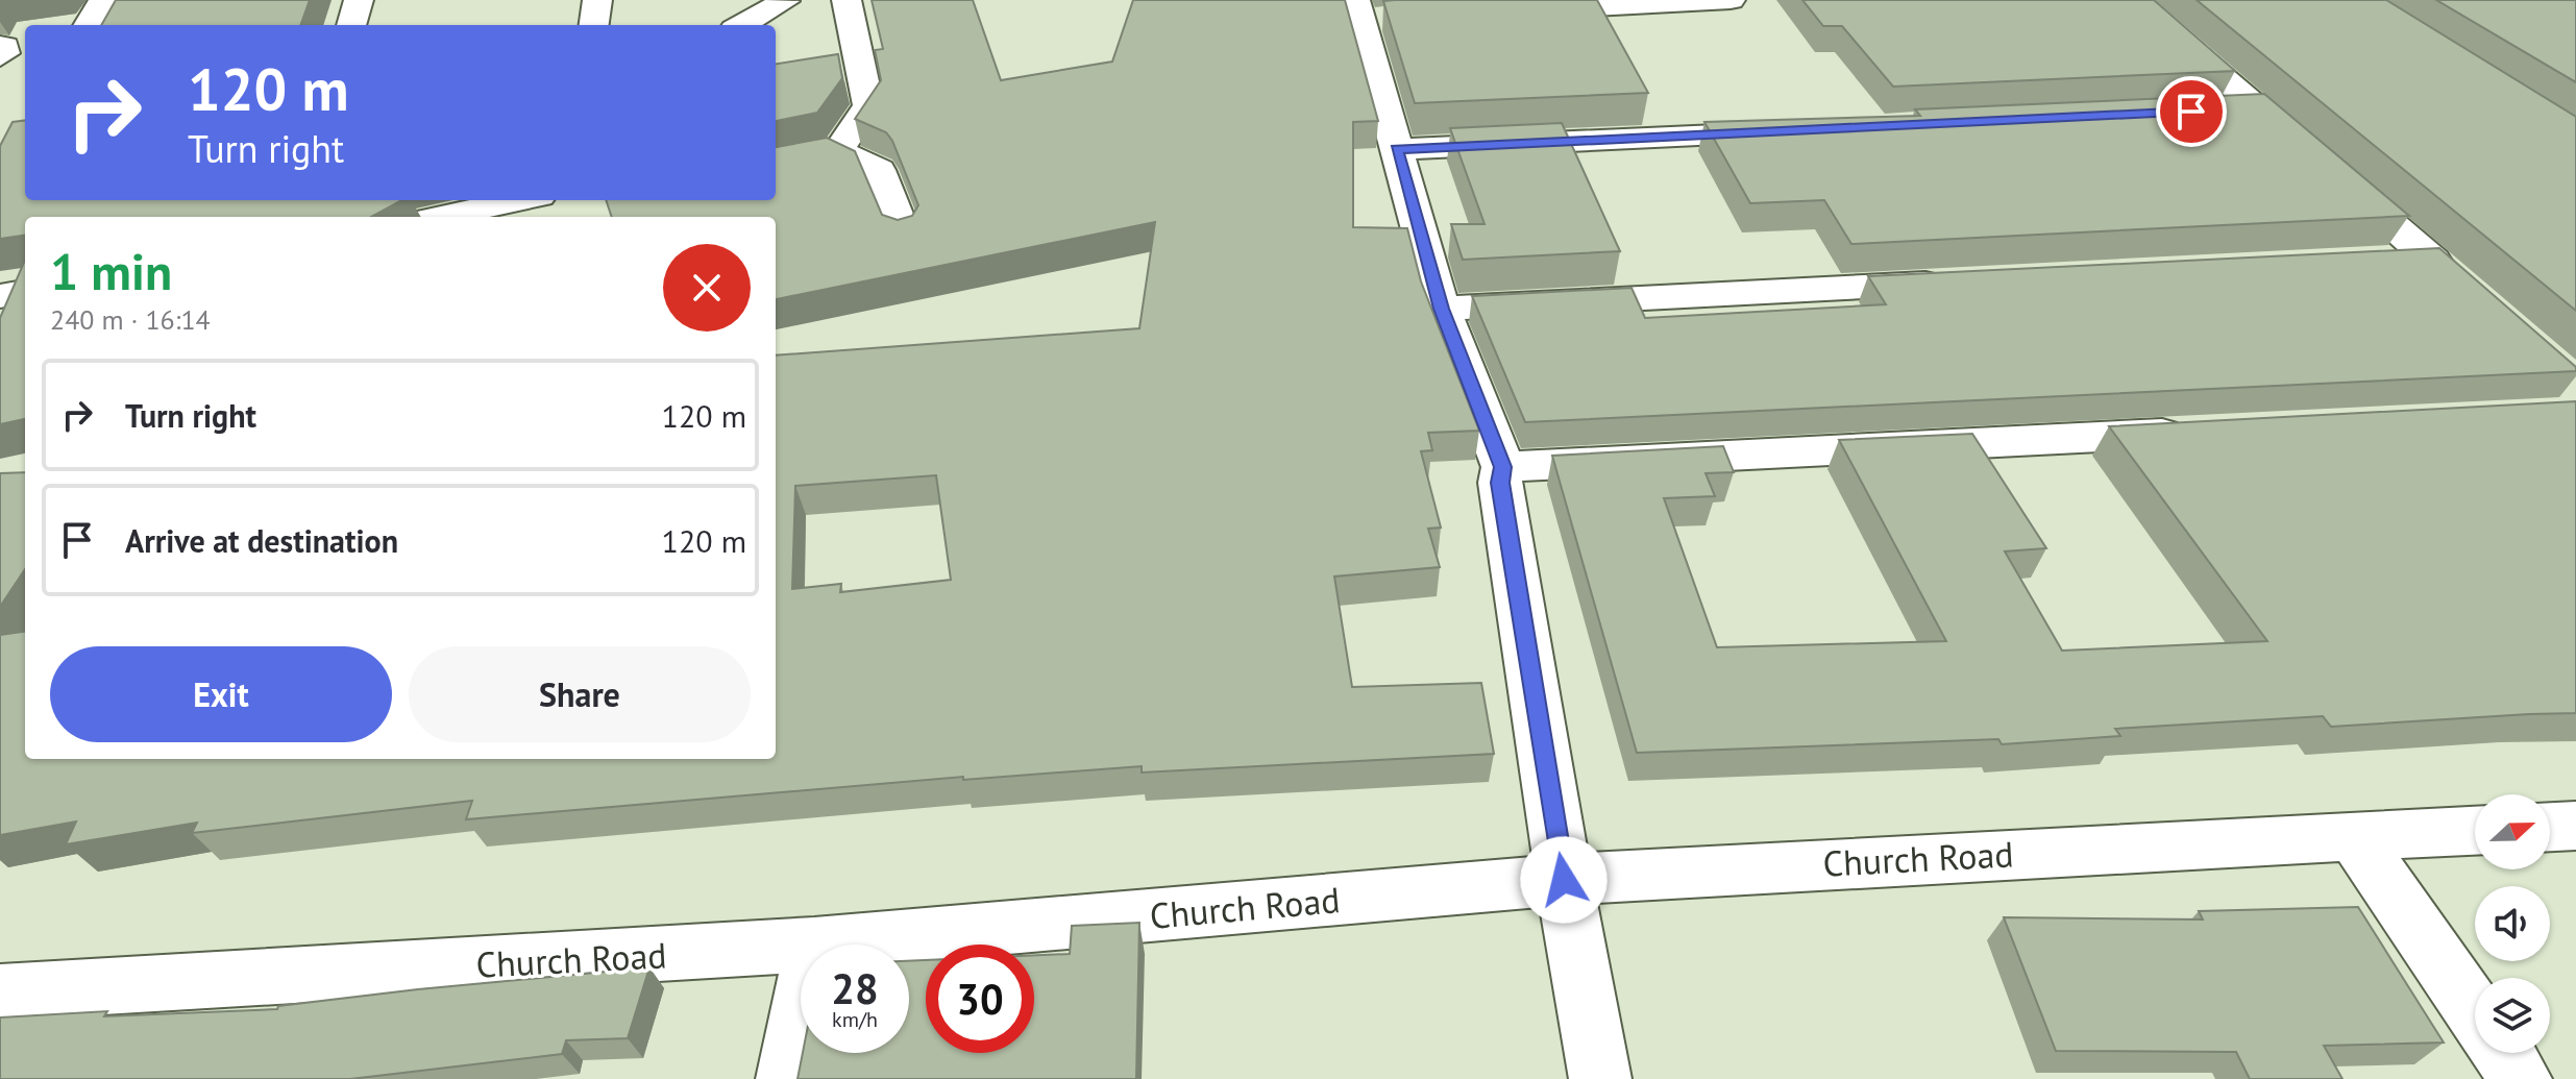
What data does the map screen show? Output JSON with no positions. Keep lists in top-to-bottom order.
{
  "streets": {
    "street": ["Church Road"]
  },
  "north": "right",
  "page": {
    "turn": ["120 m", "Turn right"],
    "heading": ["1 min", "240 m · 16:14"],
    "list": [
      {
        "name": "Turn right",
        "value": "120 m"
      },
      {
        "name": "Arrive at destination",
        "value": "120 m"
      }
    ],
    "buttons": ["Exit", "Share"],
    "speed": "28 km/h",
    "limit": "30"
  }
}
